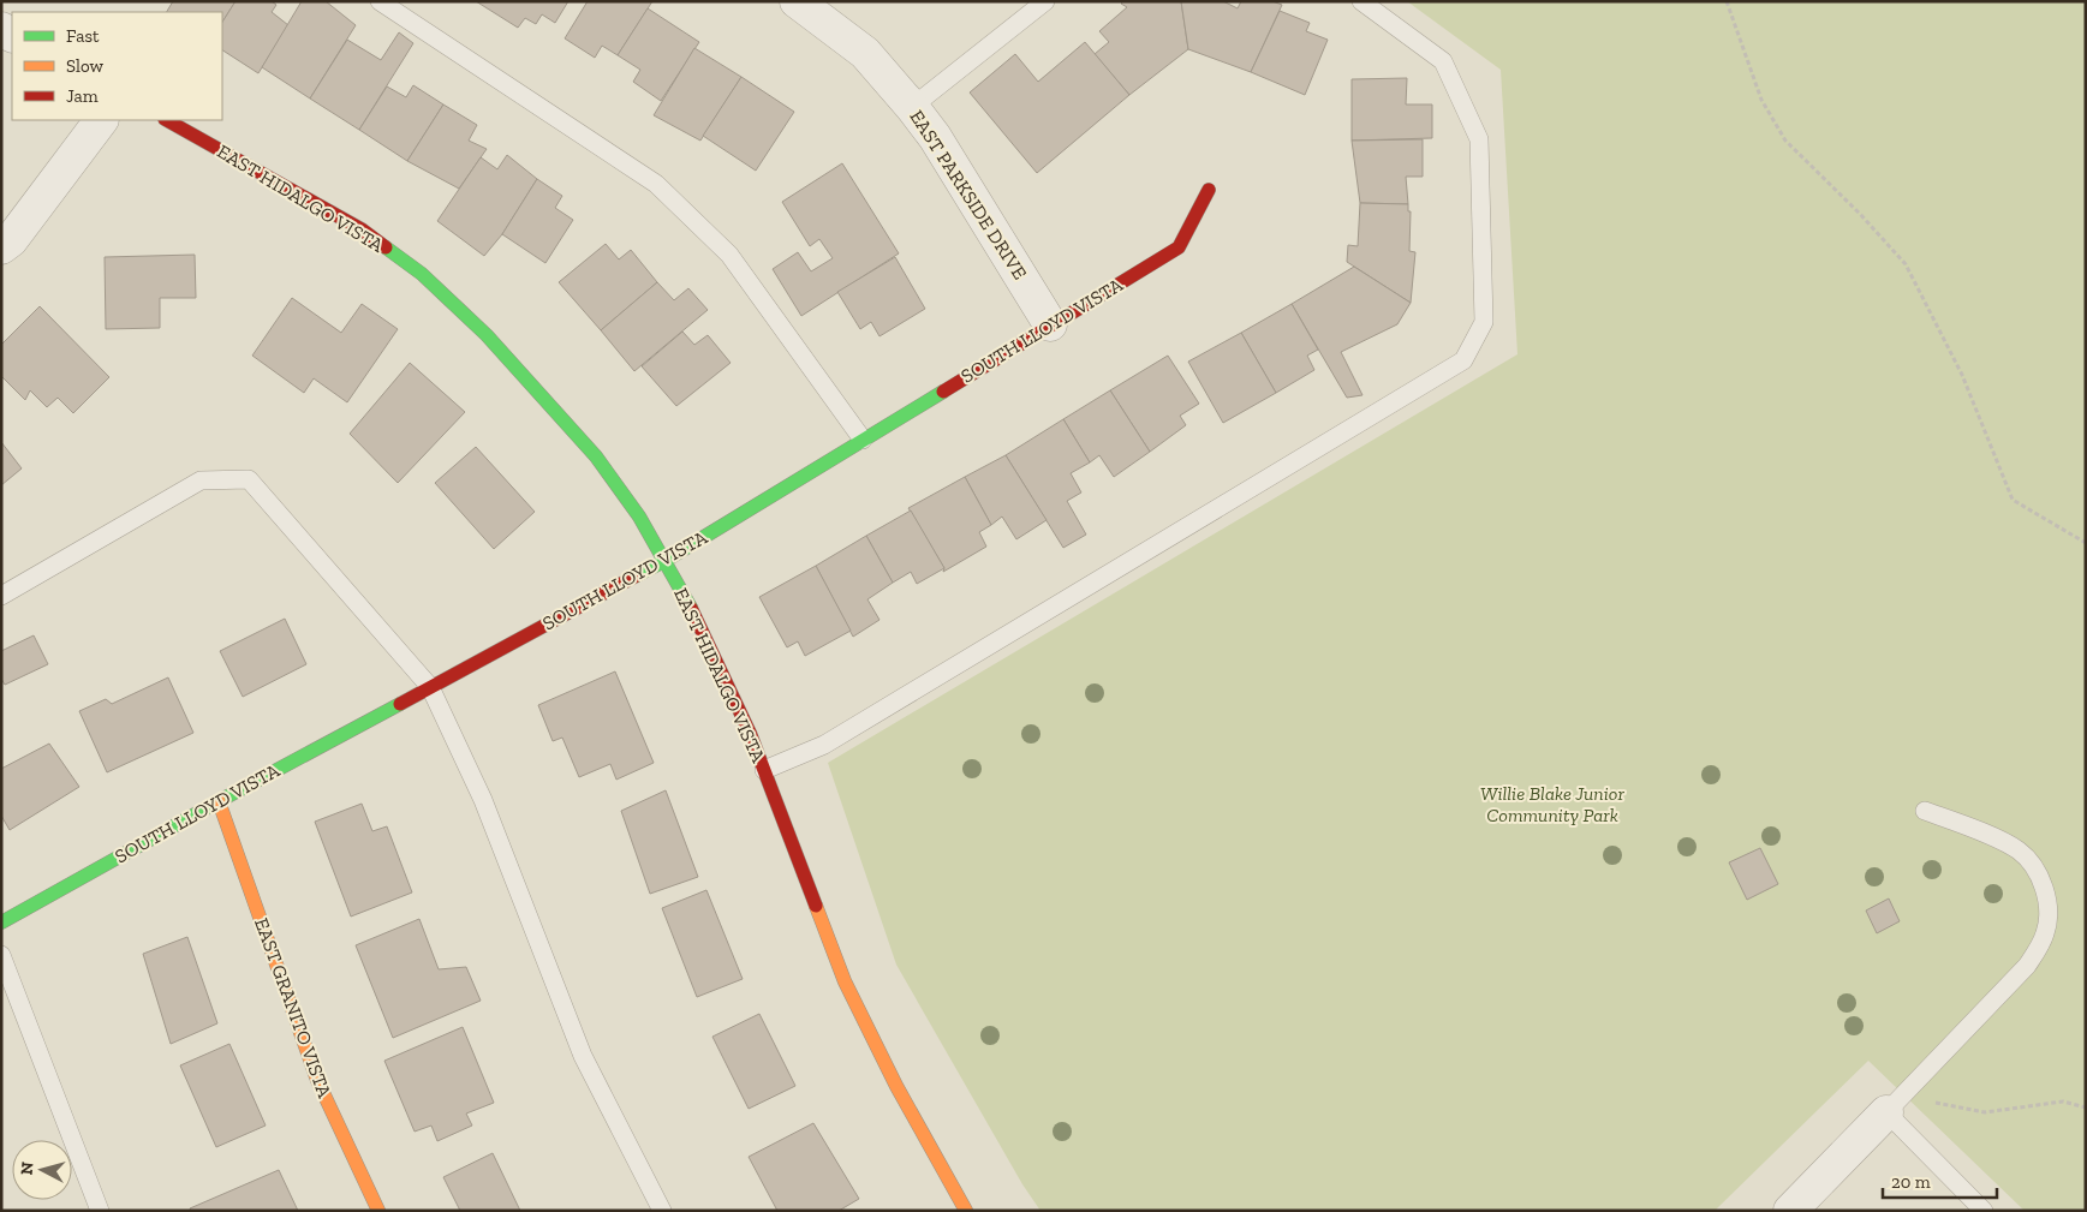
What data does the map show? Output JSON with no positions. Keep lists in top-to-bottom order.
{
  "streets": {
    "street": [
      "EAST PARKSIDE DRIVE",
      "EAST HIDALGO VISTA",
      "SOUTH LLOYD VISTA",
      "EAST GRANITO VISTA"
    ]
  },
  "crossings": [
    ["EAST PARKSIDE DRIVE", "SOUTH LLOYD VISTA"],
    ["EAST HIDALGO VISTA", "SOUTH LLOYD VISTA"],
    ["SOUTH LLOYD VISTA", "EAST GRANITO VISTA"]
  ],
  "parks": ["Willie Blake Junior Community Park"],
  "legend": ["Fast", "Slow", "Jam"],
  "scale_bar": "20 m",
  "north": "left"
}
